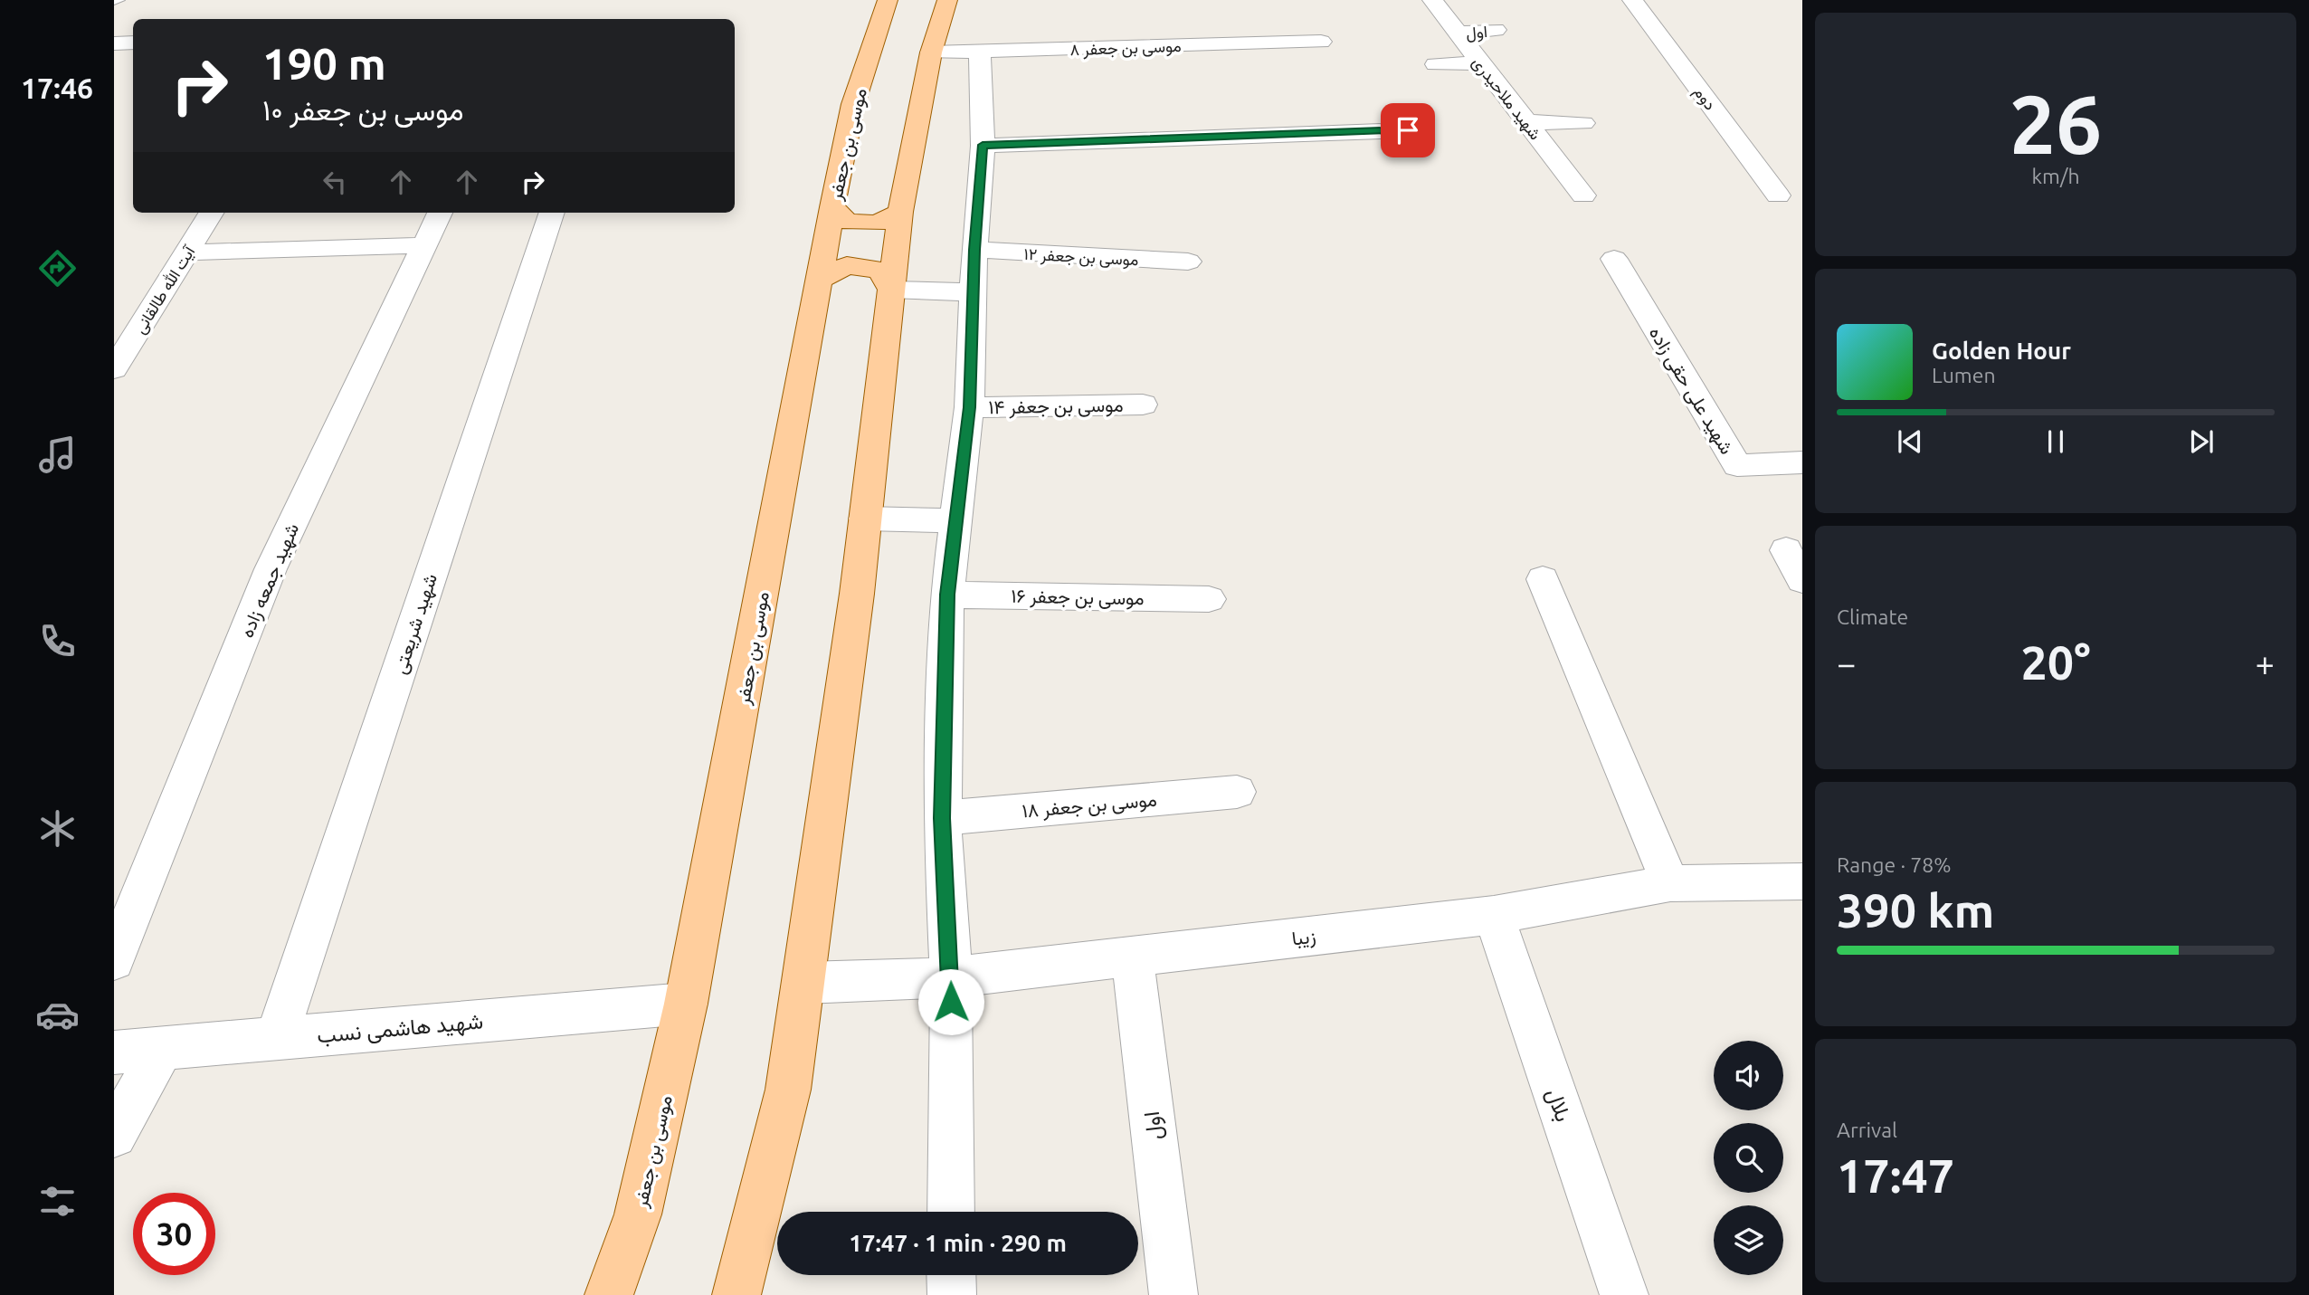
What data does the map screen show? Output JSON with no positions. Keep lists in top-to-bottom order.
{
  "streets": {
    "main road": ["موسی بن جعفر"],
    "street": [
      "اول",
      "موسی بن جعفر ۸",
      "شهید ملاحیدری",
      "دوم",
      "موسی بن جعفر ۱۲",
      "آیت الله طالقانی",
      "شهید علی حقی زاده",
      "موسی بن جعفر ۱۴",
      "شهید جمعه زاده",
      "موسی بن جعفر ۱۶",
      "شهید شریعتی",
      "موسی بن جعفر ۱۸",
      "زیبا",
      "شهید هاشمی نسب",
      "بلال"
    ]
  },
  "crossings": [
    ["اول", "شهید ملاحیدری"],
    ["اول", "زیبا"],
    ["موسی بن جعفر", "شهید هاشمی نسب"],
    ["شهید شریعتی", "شهید هاشمی نسب"],
    ["زیبا", "بلال"]
  ],
  "page": {
    "tabs": "17:46",
    "tile": [
      ["26", "km/h"],
      "Climate",
      ["Range · 78%", "390 km"],
      ["Arrival", "17:47"]
    ],
    "turn": ["190 m", "موسی بن جعفر ۱۰"],
    "song": ["Golden Hour", "Lumen"],
    "heat": ["−", "20°", "+"],
    "limit": "30",
    "trip": "17:47 · 1 min · 290 m"
  }
}
